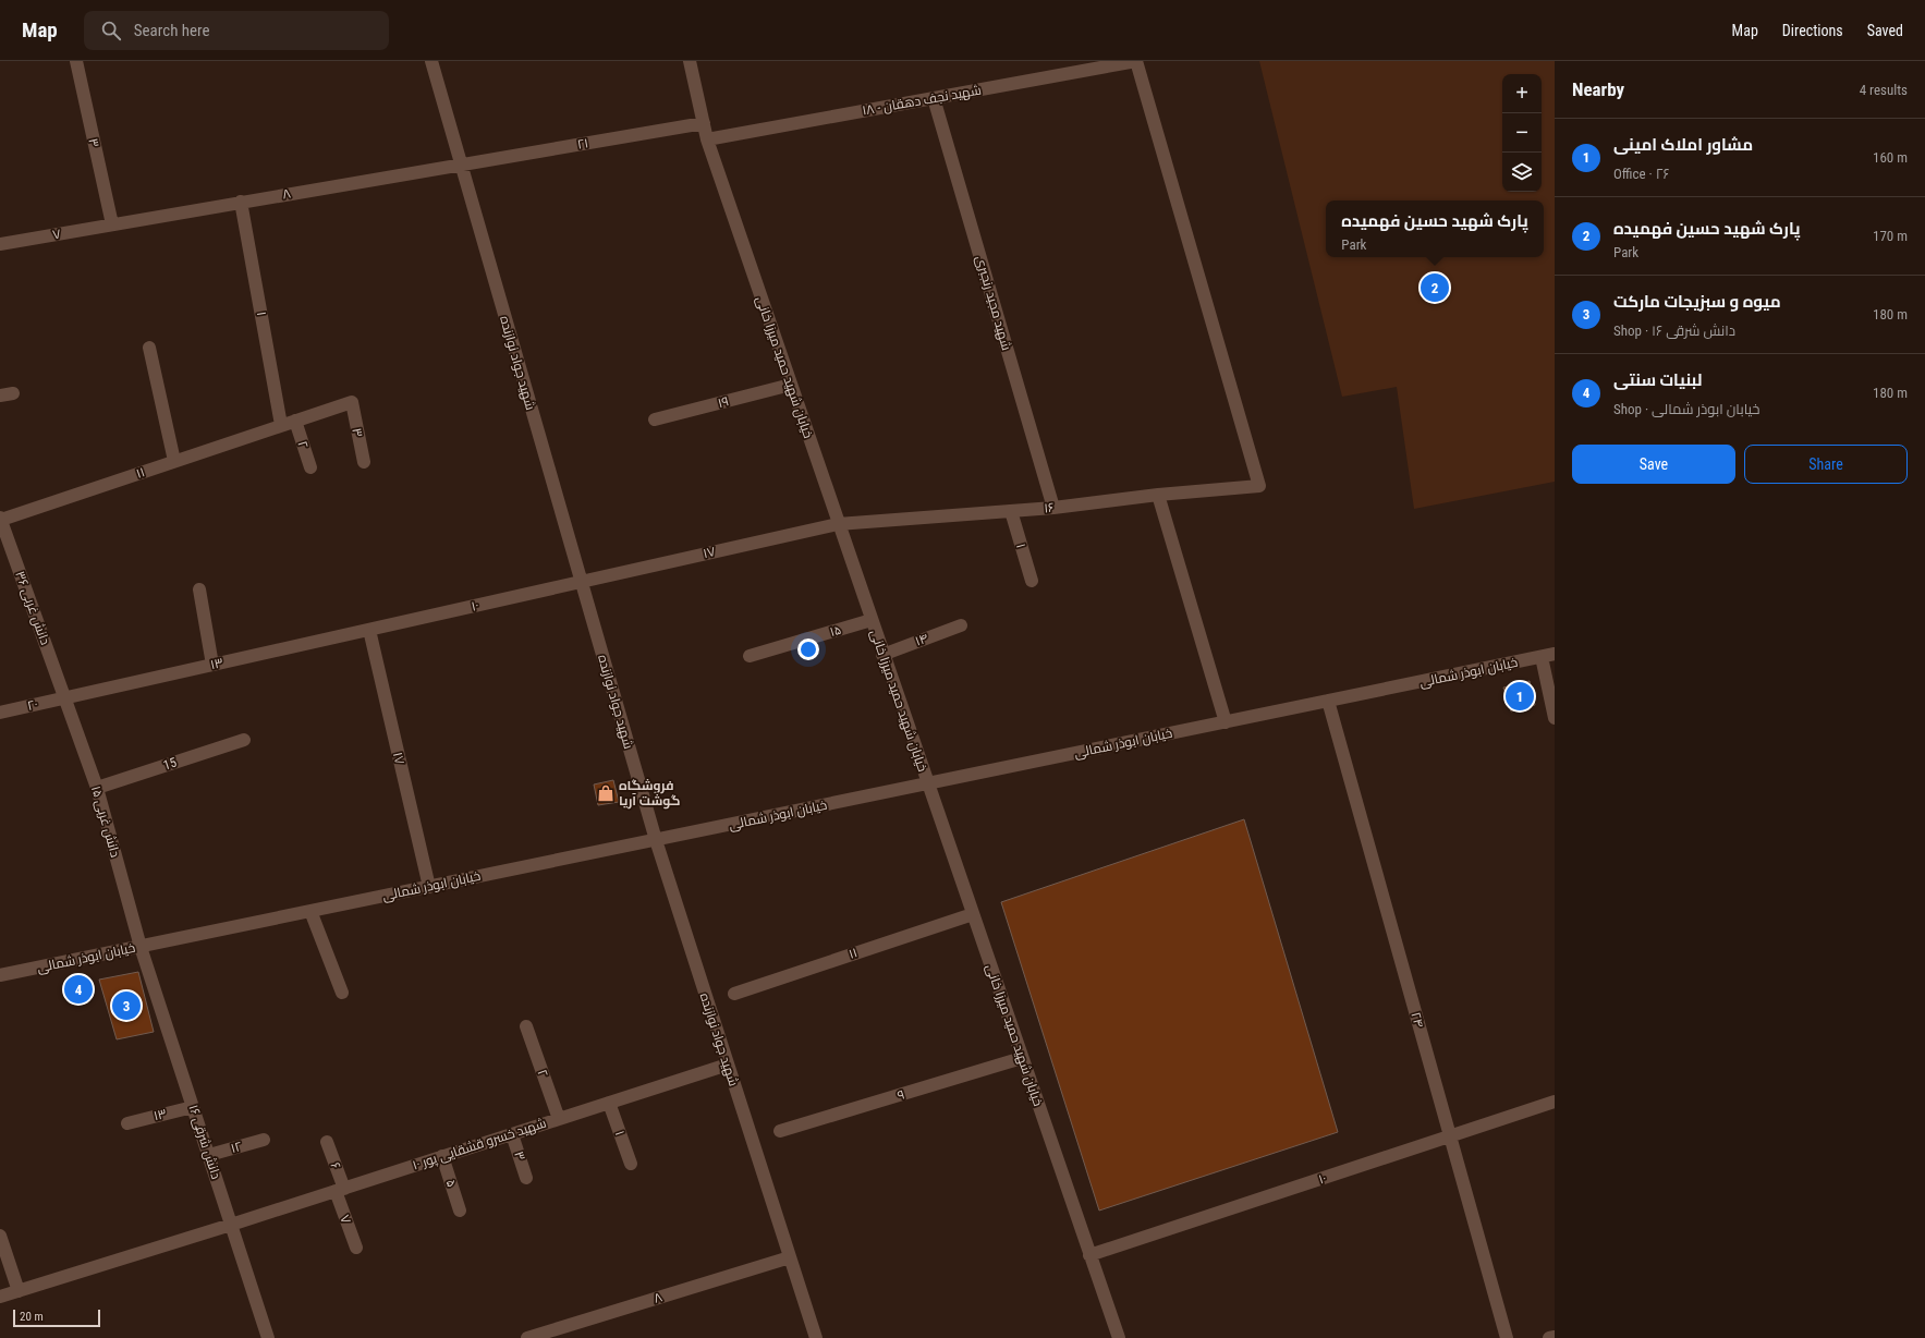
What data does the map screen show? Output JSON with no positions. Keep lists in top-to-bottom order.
{
  "streets": {
    "street": [
      "شهید نجف دهقان - ۱۸",
      "۳",
      "۲۱",
      "۸",
      "۷",
      "شهید مجید رنجبری",
      "۱",
      "شهید جواد نوازنده",
      "خیابان شهید حمید میرزا خانی",
      "۱۹",
      "۲",
      "۱۱",
      "۱۶",
      "۱۷",
      "۱۰",
      "دانش غربی ۳۶",
      "۱۵",
      "۱۴",
      "۱۳",
      "خیابان ابوذر شمالی",
      "۲۰",
      "15",
      "دانش غربی ۱۵",
      "۲۴",
      "۹",
      "دانش شرقی ۱۶",
      "شهید خسرو قشقایی پور ۱۰",
      "۱۲",
      "۶",
      "۵"
    ]
  },
  "crossings": [
    ["شهید نجف دهقان - ۱۸", "شهید مجید رنجبری"],
    ["شهید نجف دهقان - ۱۸", "خیابان شهید حمید میرزا خانی"],
    ["شهید نجف دهقان - ۱۸", "۱۶"],
    ["۳", "۸"],
    ["۳", "۷"],
    ["۳", "۱۱"],
    ["۳", "شهید خسرو قشقایی پور ۱۰"],
    ["۲۱", "۸"],
    ["۲۱", "شهید جواد نوازنده"],
    ["۲۱", "خیابان شهید حمید میرزا خانی"],
    ["۸", "۷"],
    ["۸", "۱"],
    ["۸", "شهید جواد نوازنده"],
    ["۷", "شهید خسرو قشقایی پور ۱۰"],
    ["۷", "۶"],
    ["شهید مجید رنجبری", "۱۶"],
    ["۱", "۱۱"],
    ["۱", "۱۶"],
    ["۱", "شهید خسرو قشقایی پور ۱۰"],
    ["شهید جواد نوازنده", "۱۷"],
    ["شهید جواد نوازنده", "۱۰"],
    ["شهید جواد نوازنده", "خیابان ابوذر شمالی"],
    ["شهید جواد نوازنده", "شهید خسرو قشقایی پور ۱۰"],
    ["خیابان شهید حمید میرزا خانی", "۱۹"],
    ["خیابان شهید حمید میرزا خانی", "۱۱"],
    ["خیابان شهید حمید میرزا خانی", "۱۶"],
    ["خیابان شهید حمید میرزا خانی", "۱۷"],
    ["خیابان شهید حمید میرزا خانی", "۱۰"],
    ["خیابان شهید حمید میرزا خانی", "۱۵"],
    ["خیابان شهید حمید میرزا خانی", "۱۴"],
    ["خیابان شهید حمید میرزا خانی", "خیابان ابوذر شمالی"],
    ["خیابان شهید حمید میرزا خانی", "۹"],
    ["۲", "۱۱"],
    ["۲", "شهید خسرو قشقایی پور ۱۰"],
    ["۱۱", "دانش غربی ۳۶"],
    ["۱۶", "۱۷"],
    ["۱۷", "۱۰"],
    ["۱۷", "۱۳"],
    ["۱۷", "خیابان ابوذر شمالی"],
    ["۱۰", "۱۳"],
    ["۱۰", "۲۴"],
    ["دانش غربی ۳۶", "۱۳"],
    ["دانش غربی ۳۶", "۲۰"],
    ["دانش غربی ۳۶", "دانش غربی ۱۵"],
    ["۱۳", "۲۰"],
    ["۱۳", "دانش غربی ۱۵"],
    ["۱۳", "دانش شرقی ۱۶"],
    ["خیابان ابوذر شمالی", "دانش غربی ۱۵"],
    ["خیابان ابوذر شمالی", "۲۴"],
    ["خیابان ابوذر شمالی", "دانش شرقی ۱۶"],
    ["۲۰", "دانش غربی ۱۵"],
    ["15", "دانش غربی ۱۵"],
    ["دانش غربی ۱۵", "دانش شرقی ۱۶"],
    ["دانش شرقی ۱۶", "شهید خسرو قشقایی پور ۱۰"],
    ["دانش شرقی ۱۶", "۱۲"],
    ["شهید خسرو قشقایی پور ۱۰", "۶"],
    ["شهید خسرو قشقایی پور ۱۰", "۵"]
  ],
  "places": {
    "shop": ["فروشگاه گوشت آریا"]
  },
  "scale_bar": "20 m",
  "page": {
    "header": "Map",
    "search": "Search here",
    "nav": ["Map", "Directions", "Saved"],
    "heading": ["Nearby", "4 results"],
    "map_buttons": ["+", "−"],
    "list": [
      {
        "mark": "1",
        "name": "مشاور املاک امینی",
        "note": "Office · ۲۶",
        "value": "160 m"
      },
      {
        "mark": "2",
        "name": "پارک شهید حسین فهمیده",
        "note": "Park",
        "value": "170 m"
      },
      {
        "mark": "3",
        "name": "میوه و سبزیجات مارکت",
        "note": "Shop · دانش شرقی ۱۶",
        "value": "180 m"
      },
      {
        "mark": "4",
        "name": "لبنیات سنتی",
        "note": "Shop · خیابان ابوذر شمالی",
        "value": "180 m"
      }
    ],
    "popup": ["پارک شهید حسین فهمیده", "Park"],
    "pins": [
      "2",
      "1",
      "4",
      "3"
    ],
    "buttons": ["Save", "Share"],
    "scale": "20 m"
  }
}
